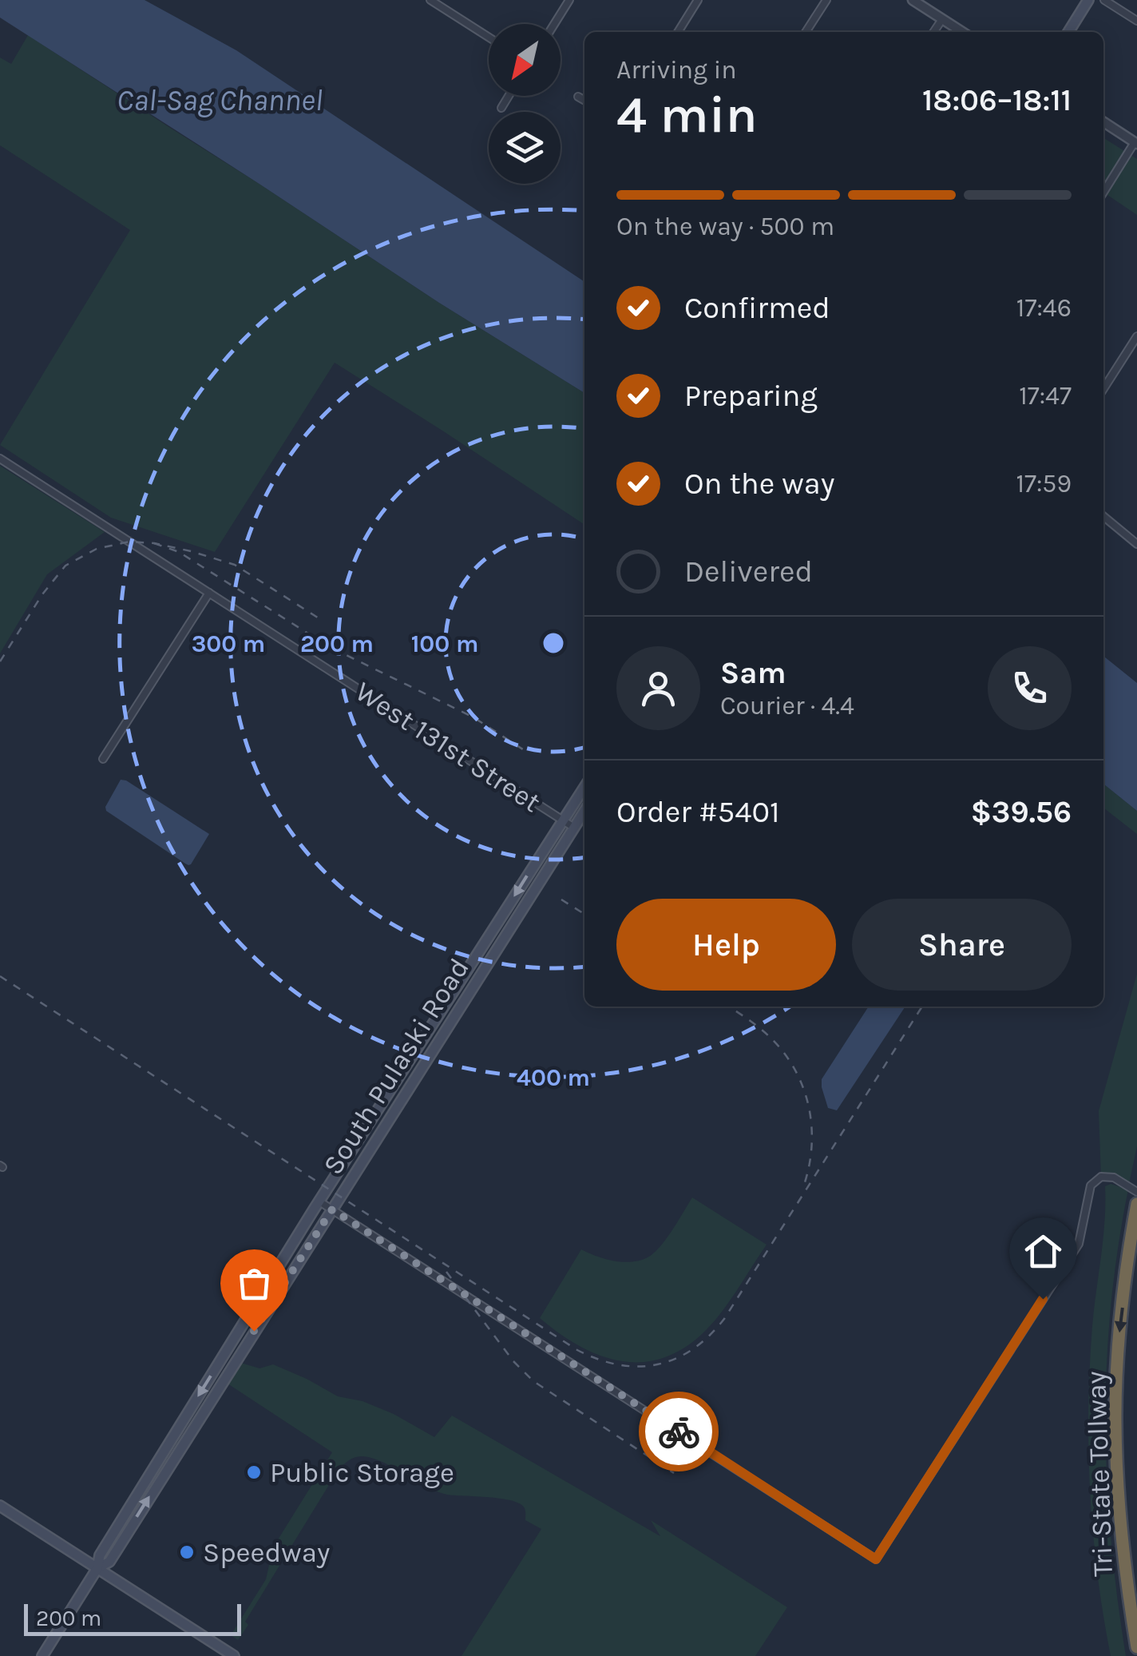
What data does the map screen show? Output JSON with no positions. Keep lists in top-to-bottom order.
{
  "streets": {
    "highway": ["Tri-State Tollway"],
    "main road": ["South Pulaski Road"],
    "street": ["West 131st Street"]
  },
  "crossings": [
    ["West 131st Street", "South Pulaski Road"]
  ],
  "one_way": ["Tri-State Tollway"],
  "water": ["Cal-Sag Channel"],
  "places": ["Public Storage", "Speedway"],
  "scale_bar": "200 m",
  "north": "bottom left",
  "page": {
    "heading": ["4 min", "Arriving in", "18:06–18:11"],
    "panel": [
      "Sam",
      "Courier · 4.4",
      "Order #5401",
      "$39.56"
    ],
    "bar": "On the way · 500 m",
    "list": [
      ["Confirmed", "17:46"],
      ["Preparing", "17:47"],
      ["On the way", "17:59"],
      "Delivered"
    ],
    "buttons": ["Help", "Share"],
    "scale": "200 m"
  },
  "rings": [
    "300 m",
    "200 m",
    "100 m",
    "400 m"
  ]
}
